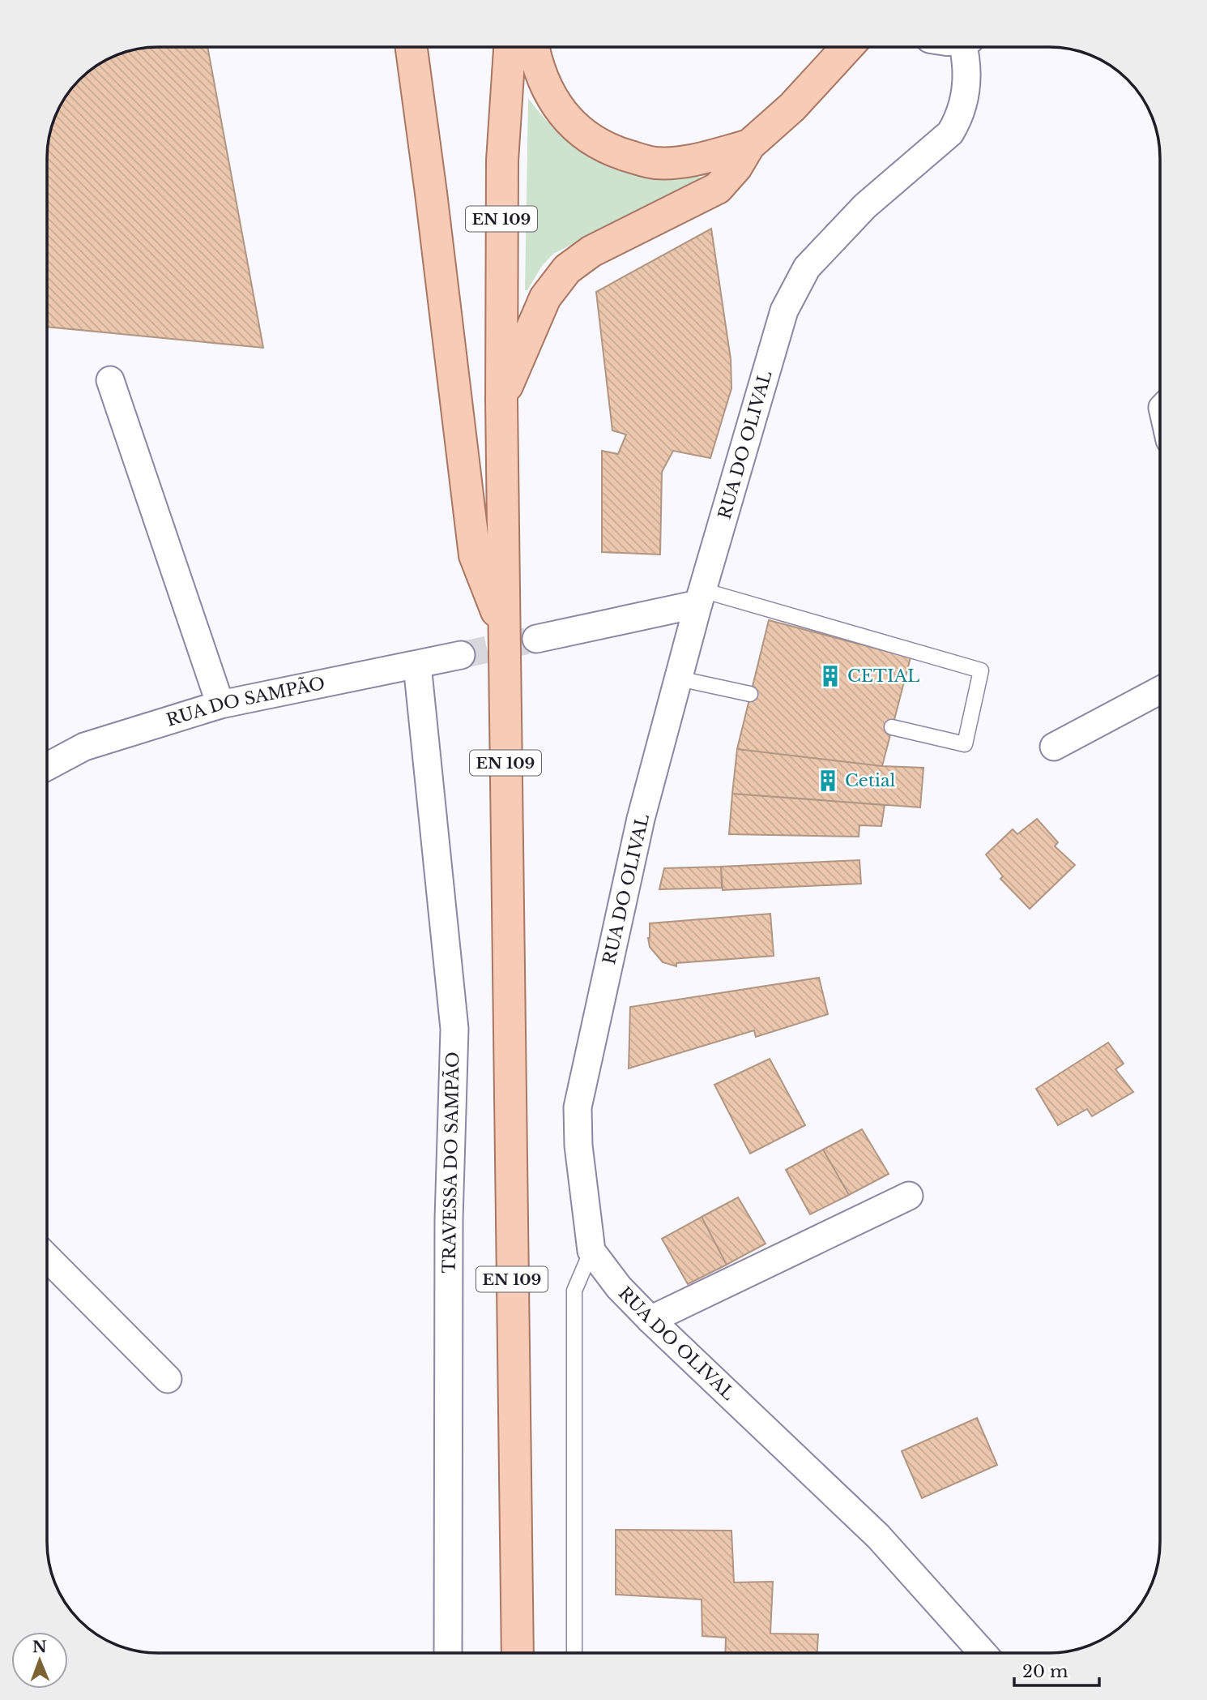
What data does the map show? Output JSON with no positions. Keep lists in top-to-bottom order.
{
  "streets": {
    "main road": ["EN 109"],
    "street": ["RUA DO OLIVAL", "RUA DO SAMPÃO", "TRAVESSA DO SAMPÃO"]
  },
  "crossings": [
    ["RUA DO SAMPÃO", "TRAVESSA DO SAMPÃO"]
  ],
  "places": {
    "building": ["CETIAL", "Cetial"]
  },
  "scale_bar": "20 m",
  "north": "top"
}
